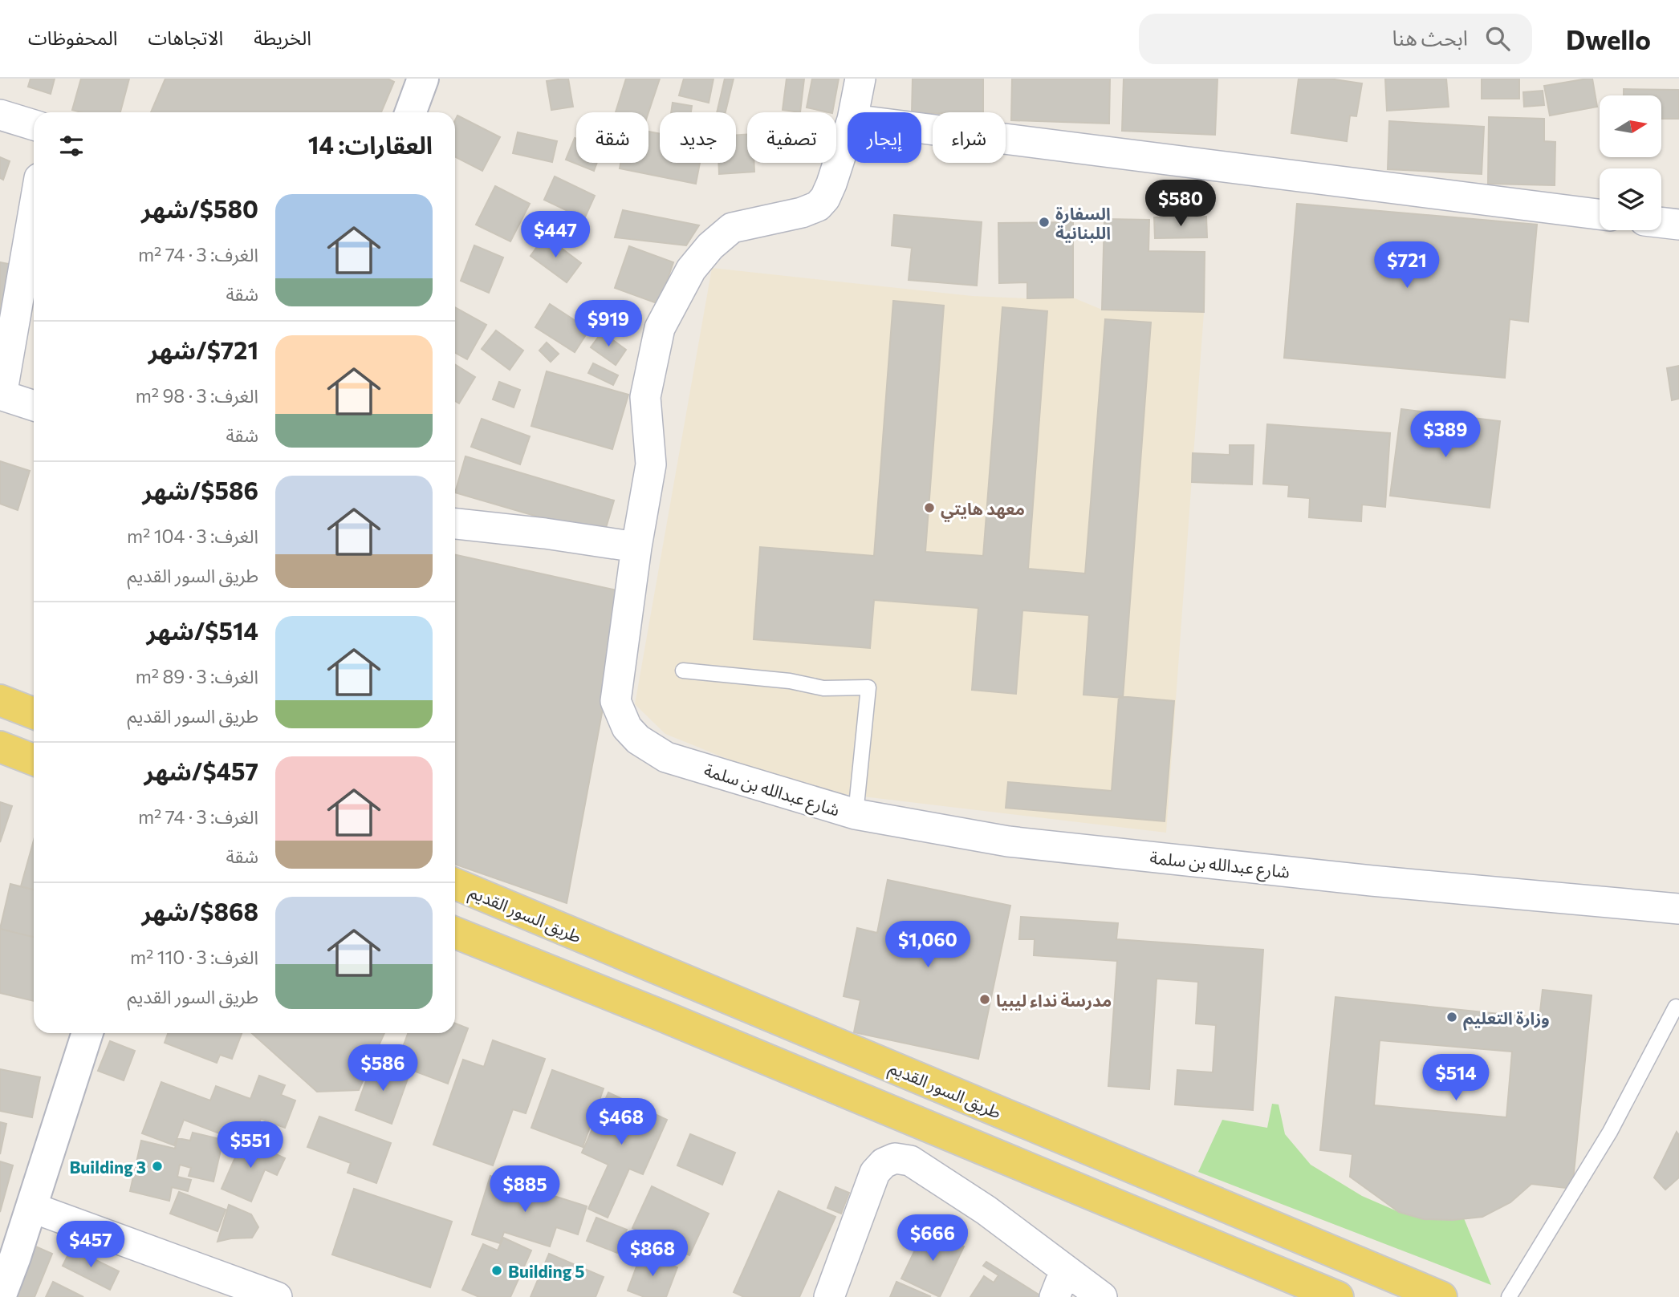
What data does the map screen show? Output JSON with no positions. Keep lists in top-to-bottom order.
{
  "streets": {
    "main road": ["طريق السور القديم"],
    "street": ["شارع عبدالله بن سلمة"]
  },
  "places": [
    "السفارة اللبنانية",
    "معهد هايتي",
    "مدرسة نداء ليبيا",
    "وزارة التعليم",
    "Building 3",
    "Building 5"
  ],
  "north": "right",
  "page": {
    "header": "Dwello",
    "search": "ابحث هنا",
    "nav": ["الخريطة", "الاتجاهات", "المحفوظات"],
    "chip": [
      "شراء",
      "إيجار",
      "تصفية",
      "جديد",
      "شقة"
    ],
    "heading": "العقارات: 14",
    "price": [
      "$580",
      "$447",
      "$721",
      "$919",
      "$389",
      "$1,060",
      "$586",
      "$514",
      "$468",
      "$551",
      "$885",
      "$666",
      "$457",
      "$868"
    ],
    "list": [
      {
        "name": "$580/شهر",
        "note": "الغرف: 3 · 74 m² · شقة"
      },
      {
        "name": "$721/شهر",
        "note": "الغرف: 3 · 98 m² · شقة"
      },
      {
        "name": "$586/شهر",
        "note": "الغرف: 3 · 104 m² · طريق السور القديم"
      },
      {
        "name": "$514/شهر",
        "note": "الغرف: 3 · 89 m² · طريق السور القديم"
      },
      {
        "name": "$457/شهر",
        "note": "الغرف: 3 · 74 m² · شقة"
      },
      {
        "name": "$868/شهر",
        "note": "الغرف: 3 · 110 m² · طريق السور القديم"
      }
    ]
  }
}
